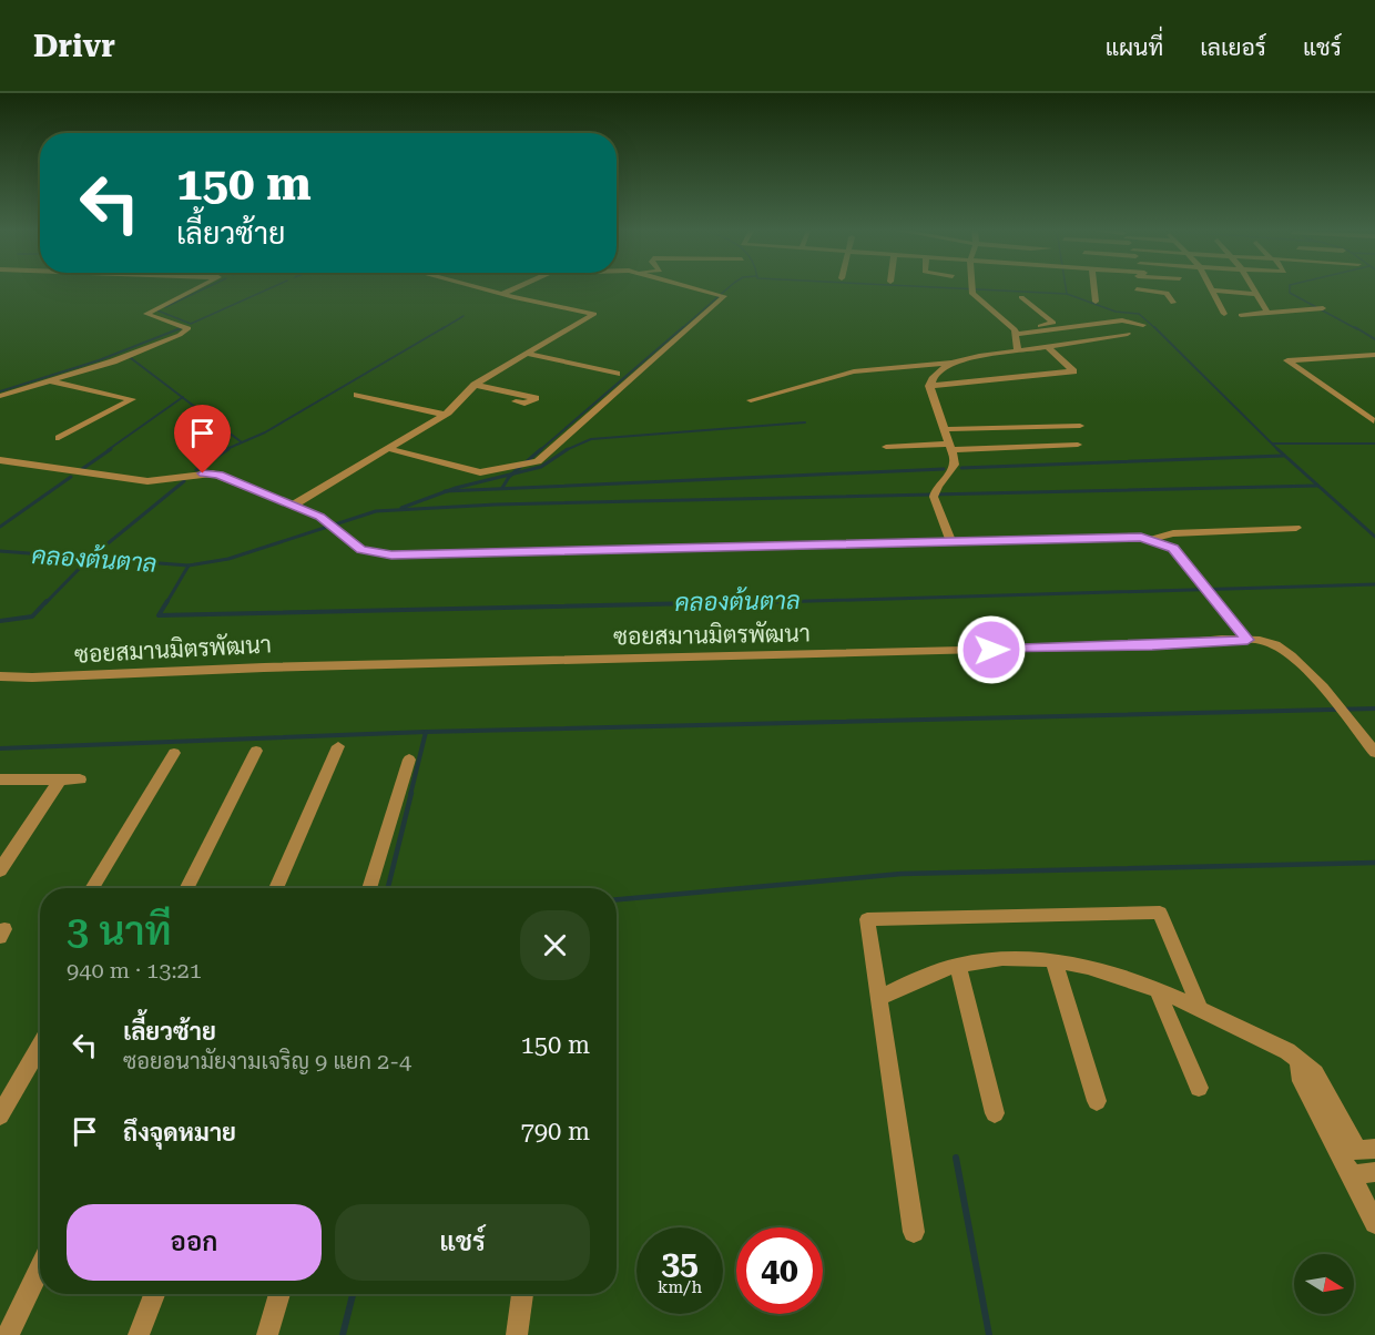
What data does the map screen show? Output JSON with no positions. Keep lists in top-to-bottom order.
{
  "streets": {
    "street": ["ซอยสมานมิตรพัฒนา"]
  },
  "water": ["คลองต้นตาล"],
  "north": "right",
  "page": {
    "header": "Drivr",
    "nav": ["แผนที่", "เลเยอร์", "แชร์"],
    "turn": ["150 m", "เลี้ยวซ้าย"],
    "heading": ["3 นาที", "940 m · 13:21"],
    "list": [
      {
        "name": "เลี้ยวซ้าย",
        "note": "ซอยอนามัยงามเจริญ 9 แยก 2-4",
        "value": "150 m"
      },
      {
        "name": "ถึงจุดหมาย",
        "value": "790 m"
      }
    ],
    "buttons": ["ออก", "แชร์"],
    "speed": "35 km/h",
    "limit": "40"
  }
}
